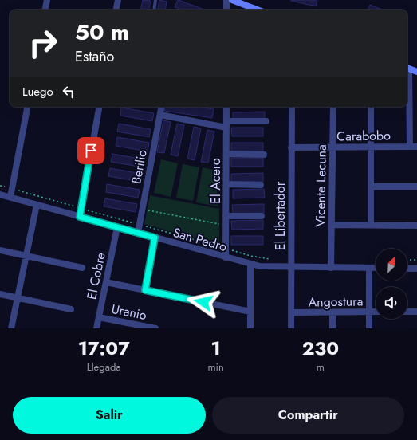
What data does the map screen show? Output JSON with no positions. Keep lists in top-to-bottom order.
{
  "streets": {
    "street": [
      "Carabobo",
      "Berilio",
      "El Acero",
      "Vicente Lecuna",
      "El Libertador",
      "San Pedro",
      "El Cobre",
      "Angostura",
      "Uranio"
    ]
  },
  "crossings": [
    ["Carabobo", "Vicente Lecuna"],
    ["Carabobo", "El Libertador"],
    ["Berilio", "San Pedro"],
    ["El Acero", "San Pedro"],
    ["Vicente Lecuna", "San Pedro"],
    ["El Libertador", "San Pedro"],
    ["El Libertador", "Angostura"],
    ["San Pedro", "El Cobre"],
    ["El Cobre", "Uranio"]
  ],
  "north": "top right",
  "page": {
    "turn": ["50 m", "Estaño"],
    "then": "Luego",
    "eta": [
      "17:07",
      "Llegada",
      "1",
      "min",
      "230",
      "m"
    ],
    "buttons": ["Salir", "Compartir"]
  }
}
